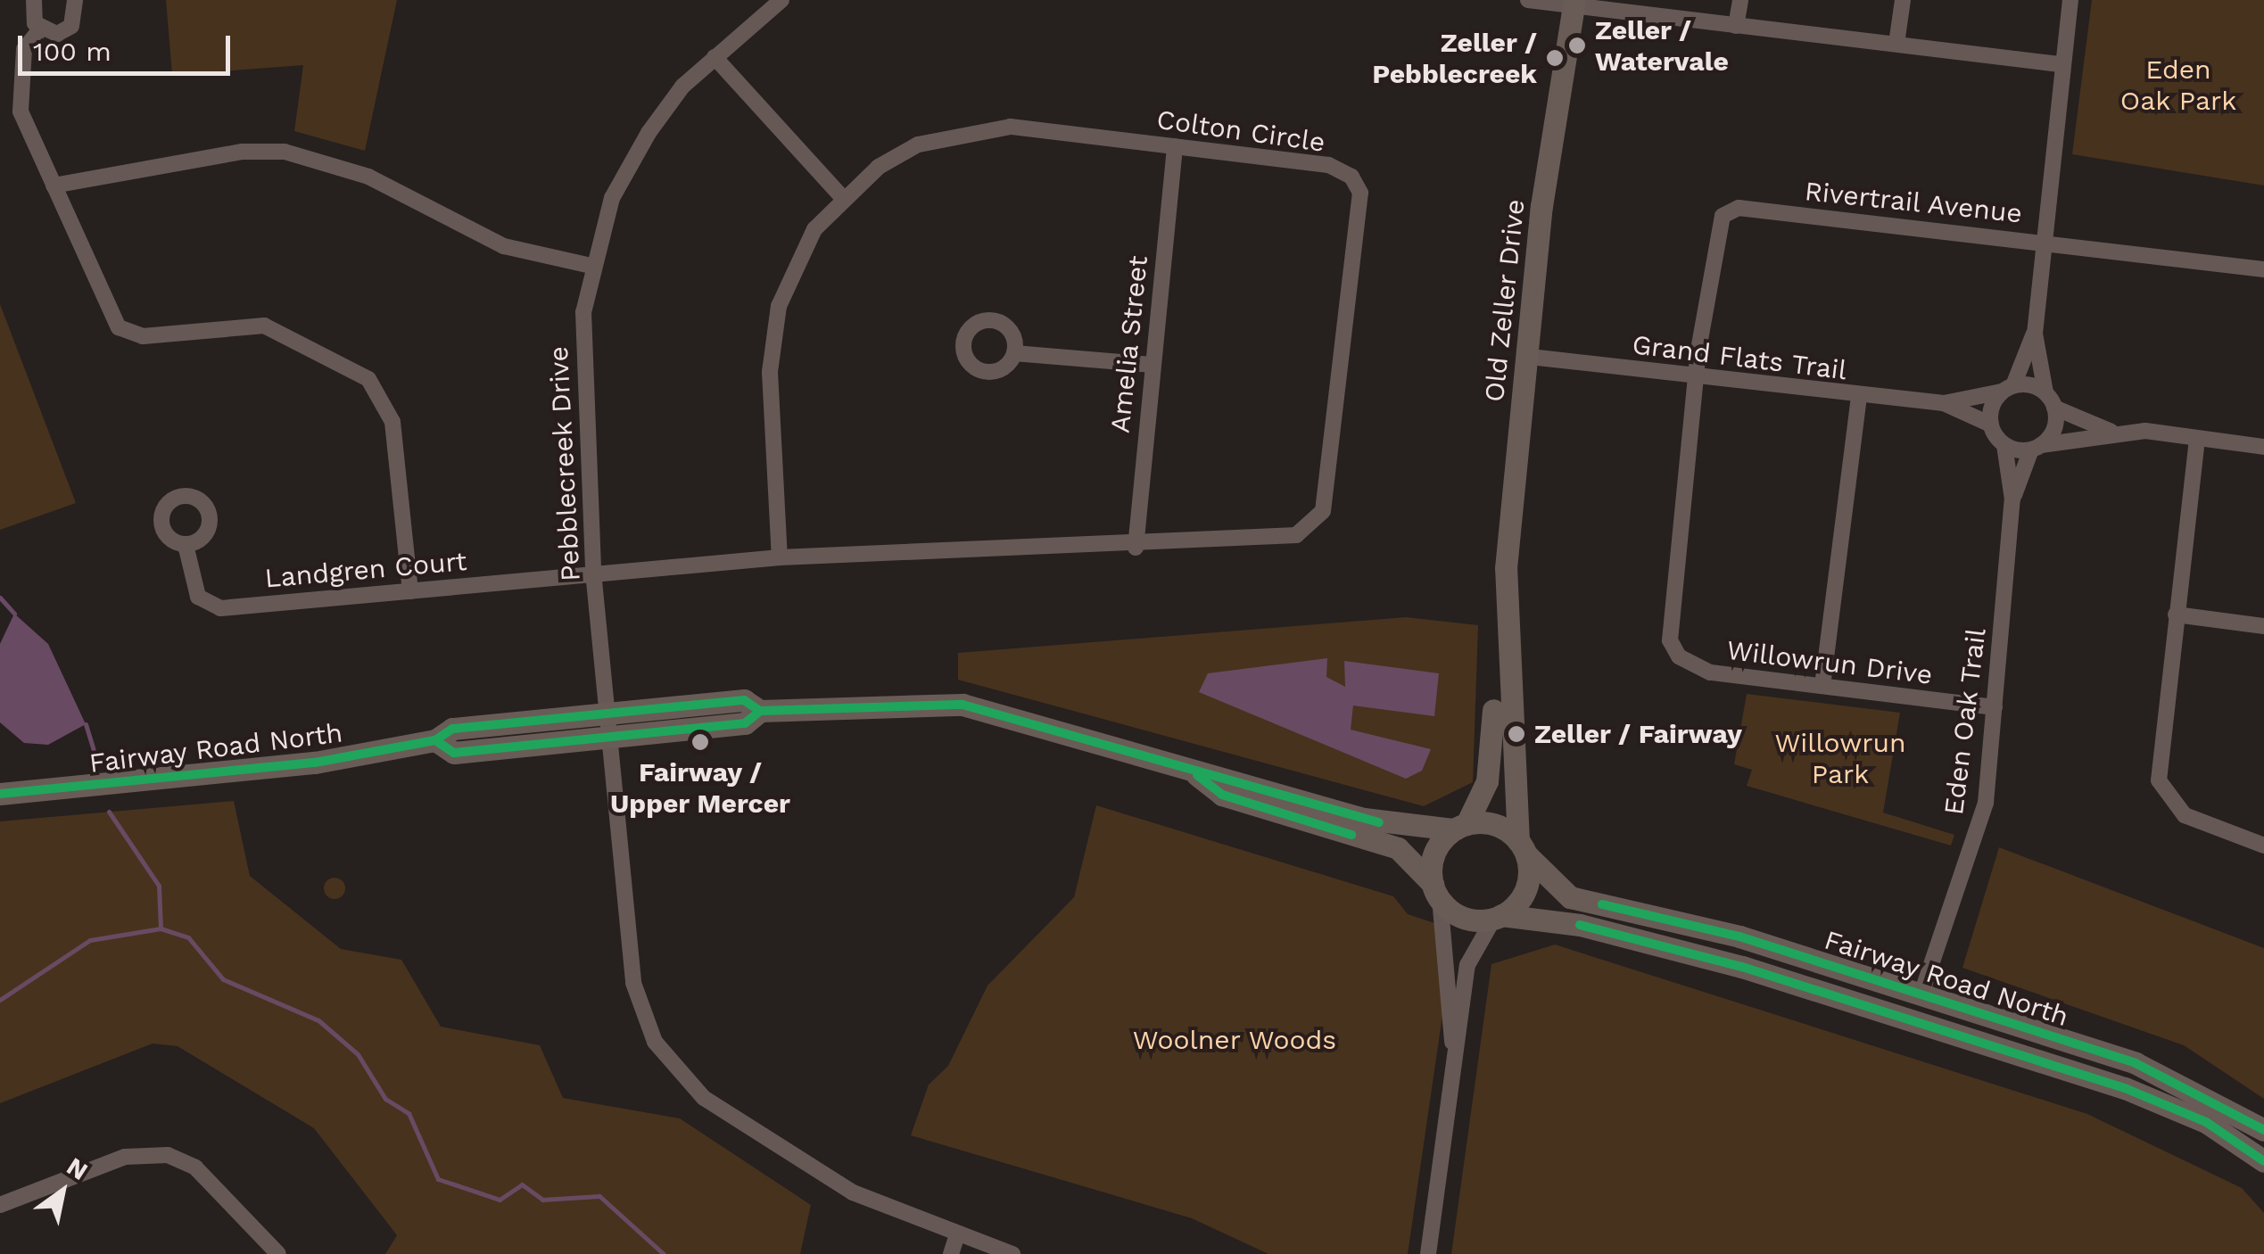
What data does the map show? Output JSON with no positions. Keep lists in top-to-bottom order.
{
  "streets": {
    "main road": ["Old Zeller Drive", "Fairway Road North"],
    "street": [
      "Colton Circle",
      "Rivertrail Avenue",
      "Amelia Street",
      "Grand Flats Trail",
      "Pebblecreek Drive",
      "Landgren Court",
      "Willowrun Drive",
      "Eden Oak Trail"
    ]
  },
  "crossings": [
    ["Colton Circle", "Amelia Street"],
    ["Colton Circle", "Pebblecreek Drive"],
    ["Colton Circle", "Landgren Court"],
    ["Rivertrail Avenue", "Grand Flats Trail"],
    ["Rivertrail Avenue", "Willowrun Drive"],
    ["Old Zeller Drive", "Grand Flats Trail"],
    ["Old Zeller Drive", "Fairway Road North"],
    ["Grand Flats Trail", "Willowrun Drive"],
    ["Grand Flats Trail", "Eden Oak Trail"],
    ["Pebblecreek Drive", "Landgren Court"],
    ["Pebblecreek Drive", "Fairway Road North"],
    ["Willowrun Drive", "Eden Oak Trail"],
    ["Eden Oak Trail", "Fairway Road North"]
  ],
  "parks": ["Eden Oak Park", "Willowrun Park", "Woolner Woods"],
  "places": [
    "Zeller / Watervale",
    "Zeller / Pebblecreek",
    "Zeller / Fairway",
    "Fairway / Upper Mercer"
  ],
  "scale_bar": "100 m",
  "north": "top right"
}
